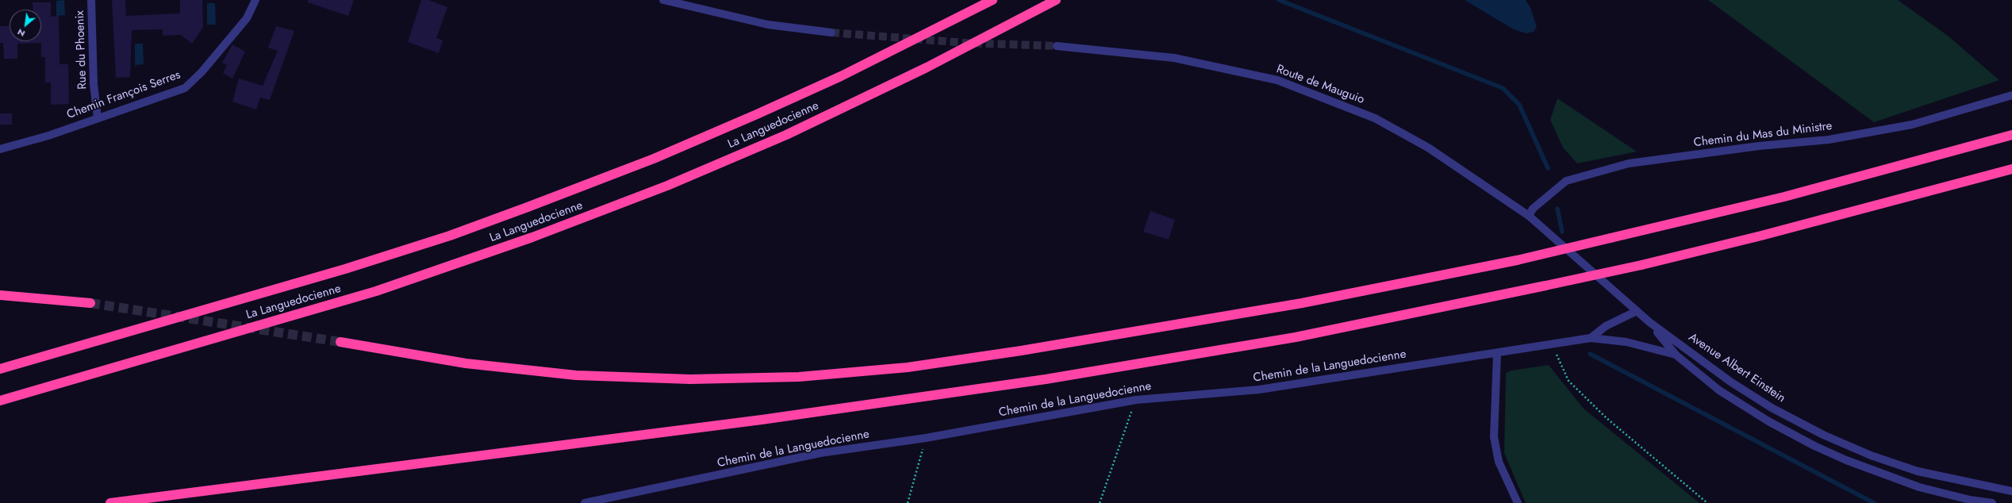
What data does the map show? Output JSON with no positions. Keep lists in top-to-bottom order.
{
  "streets": {
    "highway": ["La Languedocienne"],
    "street": [
      "Rue du Phoenix",
      "Route de Mauguio",
      "Chemin François Serres",
      "Chemin du Mas du Ministre",
      "Chemin de la Languedocienne",
      "Avenue Albert Einstein"
    ]
  },
  "crossings": [
    ["Rue du Phoenix", "Chemin François Serres"],
    ["Route de Mauguio", "Chemin du Mas du Ministre"],
    ["Route de Mauguio", "Avenue Albert Einstein"],
    ["Chemin de la Languedocienne", "Avenue Albert Einstein"]
  ],
  "north": "bottom left"
}
